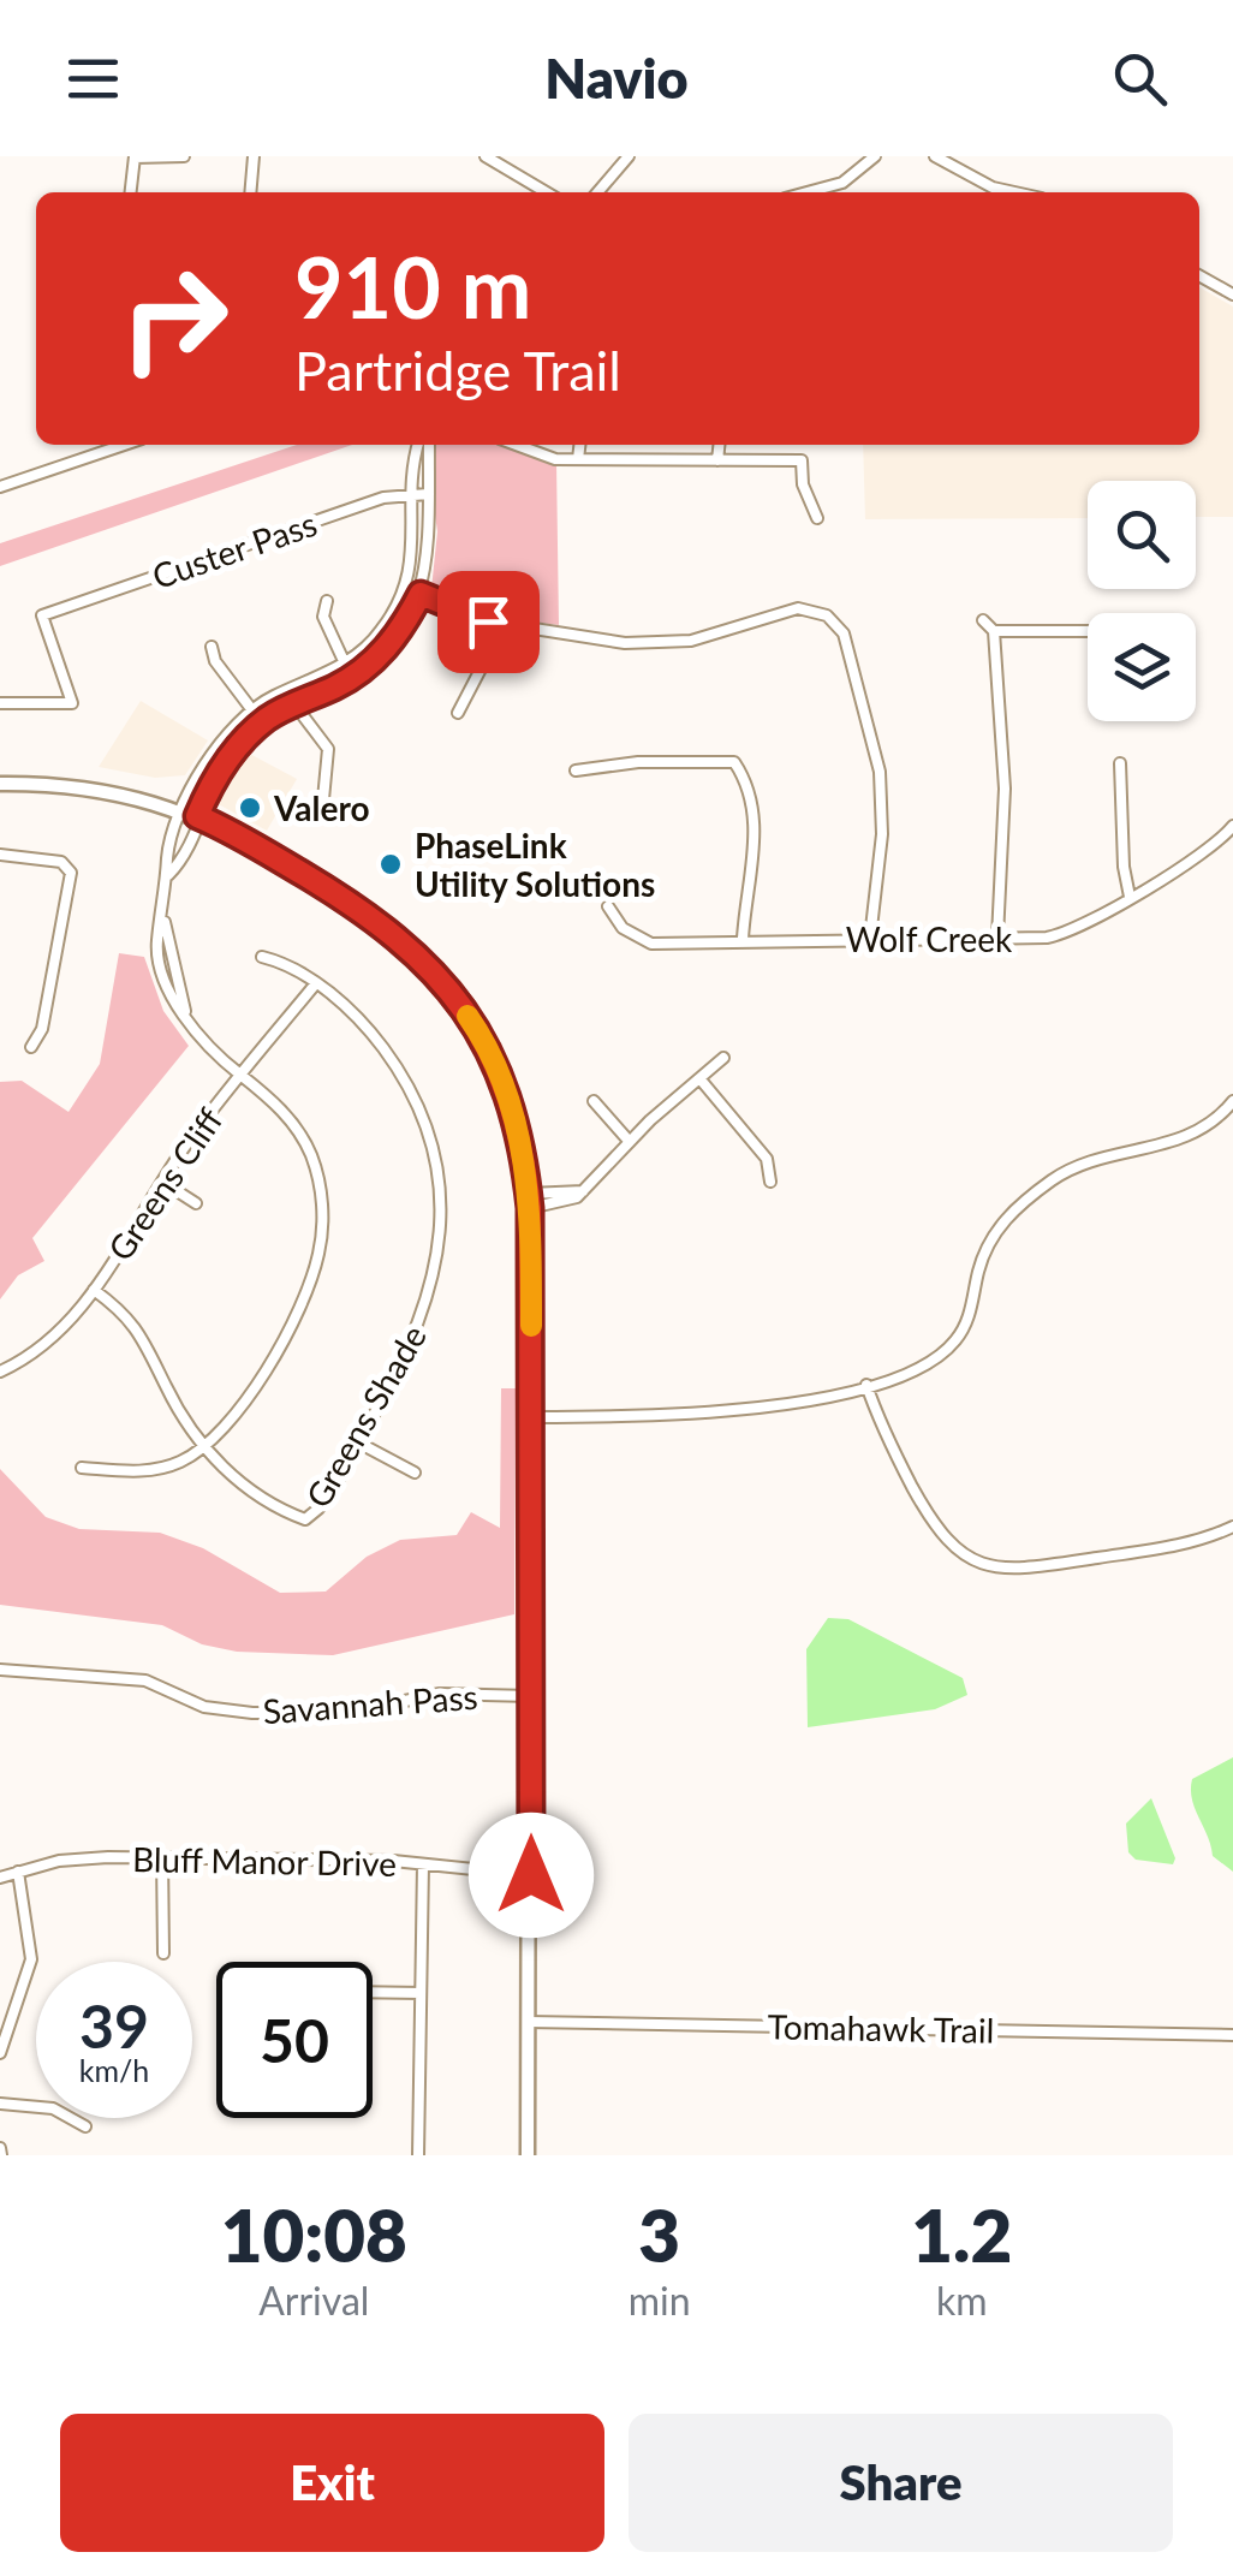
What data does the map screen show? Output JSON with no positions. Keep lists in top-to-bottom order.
{
  "streets": {
    "street": [
      "Custer Pass",
      "Wolf Creek",
      "Greens Cliff",
      "Greens Shade",
      "Savannah Pass",
      "Bluff Manor Drive",
      "Tomahawk Trail"
    ]
  },
  "crossings": [
    ["Greens Cliff", "Greens Shade"]
  ],
  "places": ["Valero", "PhaseLink Utility Solutions"],
  "page": {
    "header": "Navio",
    "turn": ["910 m", "Partridge Trail"],
    "speed": "39 km/h",
    "limit": "50",
    "eta": [
      "10:08",
      "Arrival",
      "3",
      "min",
      "1.2",
      "km"
    ],
    "buttons": ["Exit", "Share"]
  }
}
